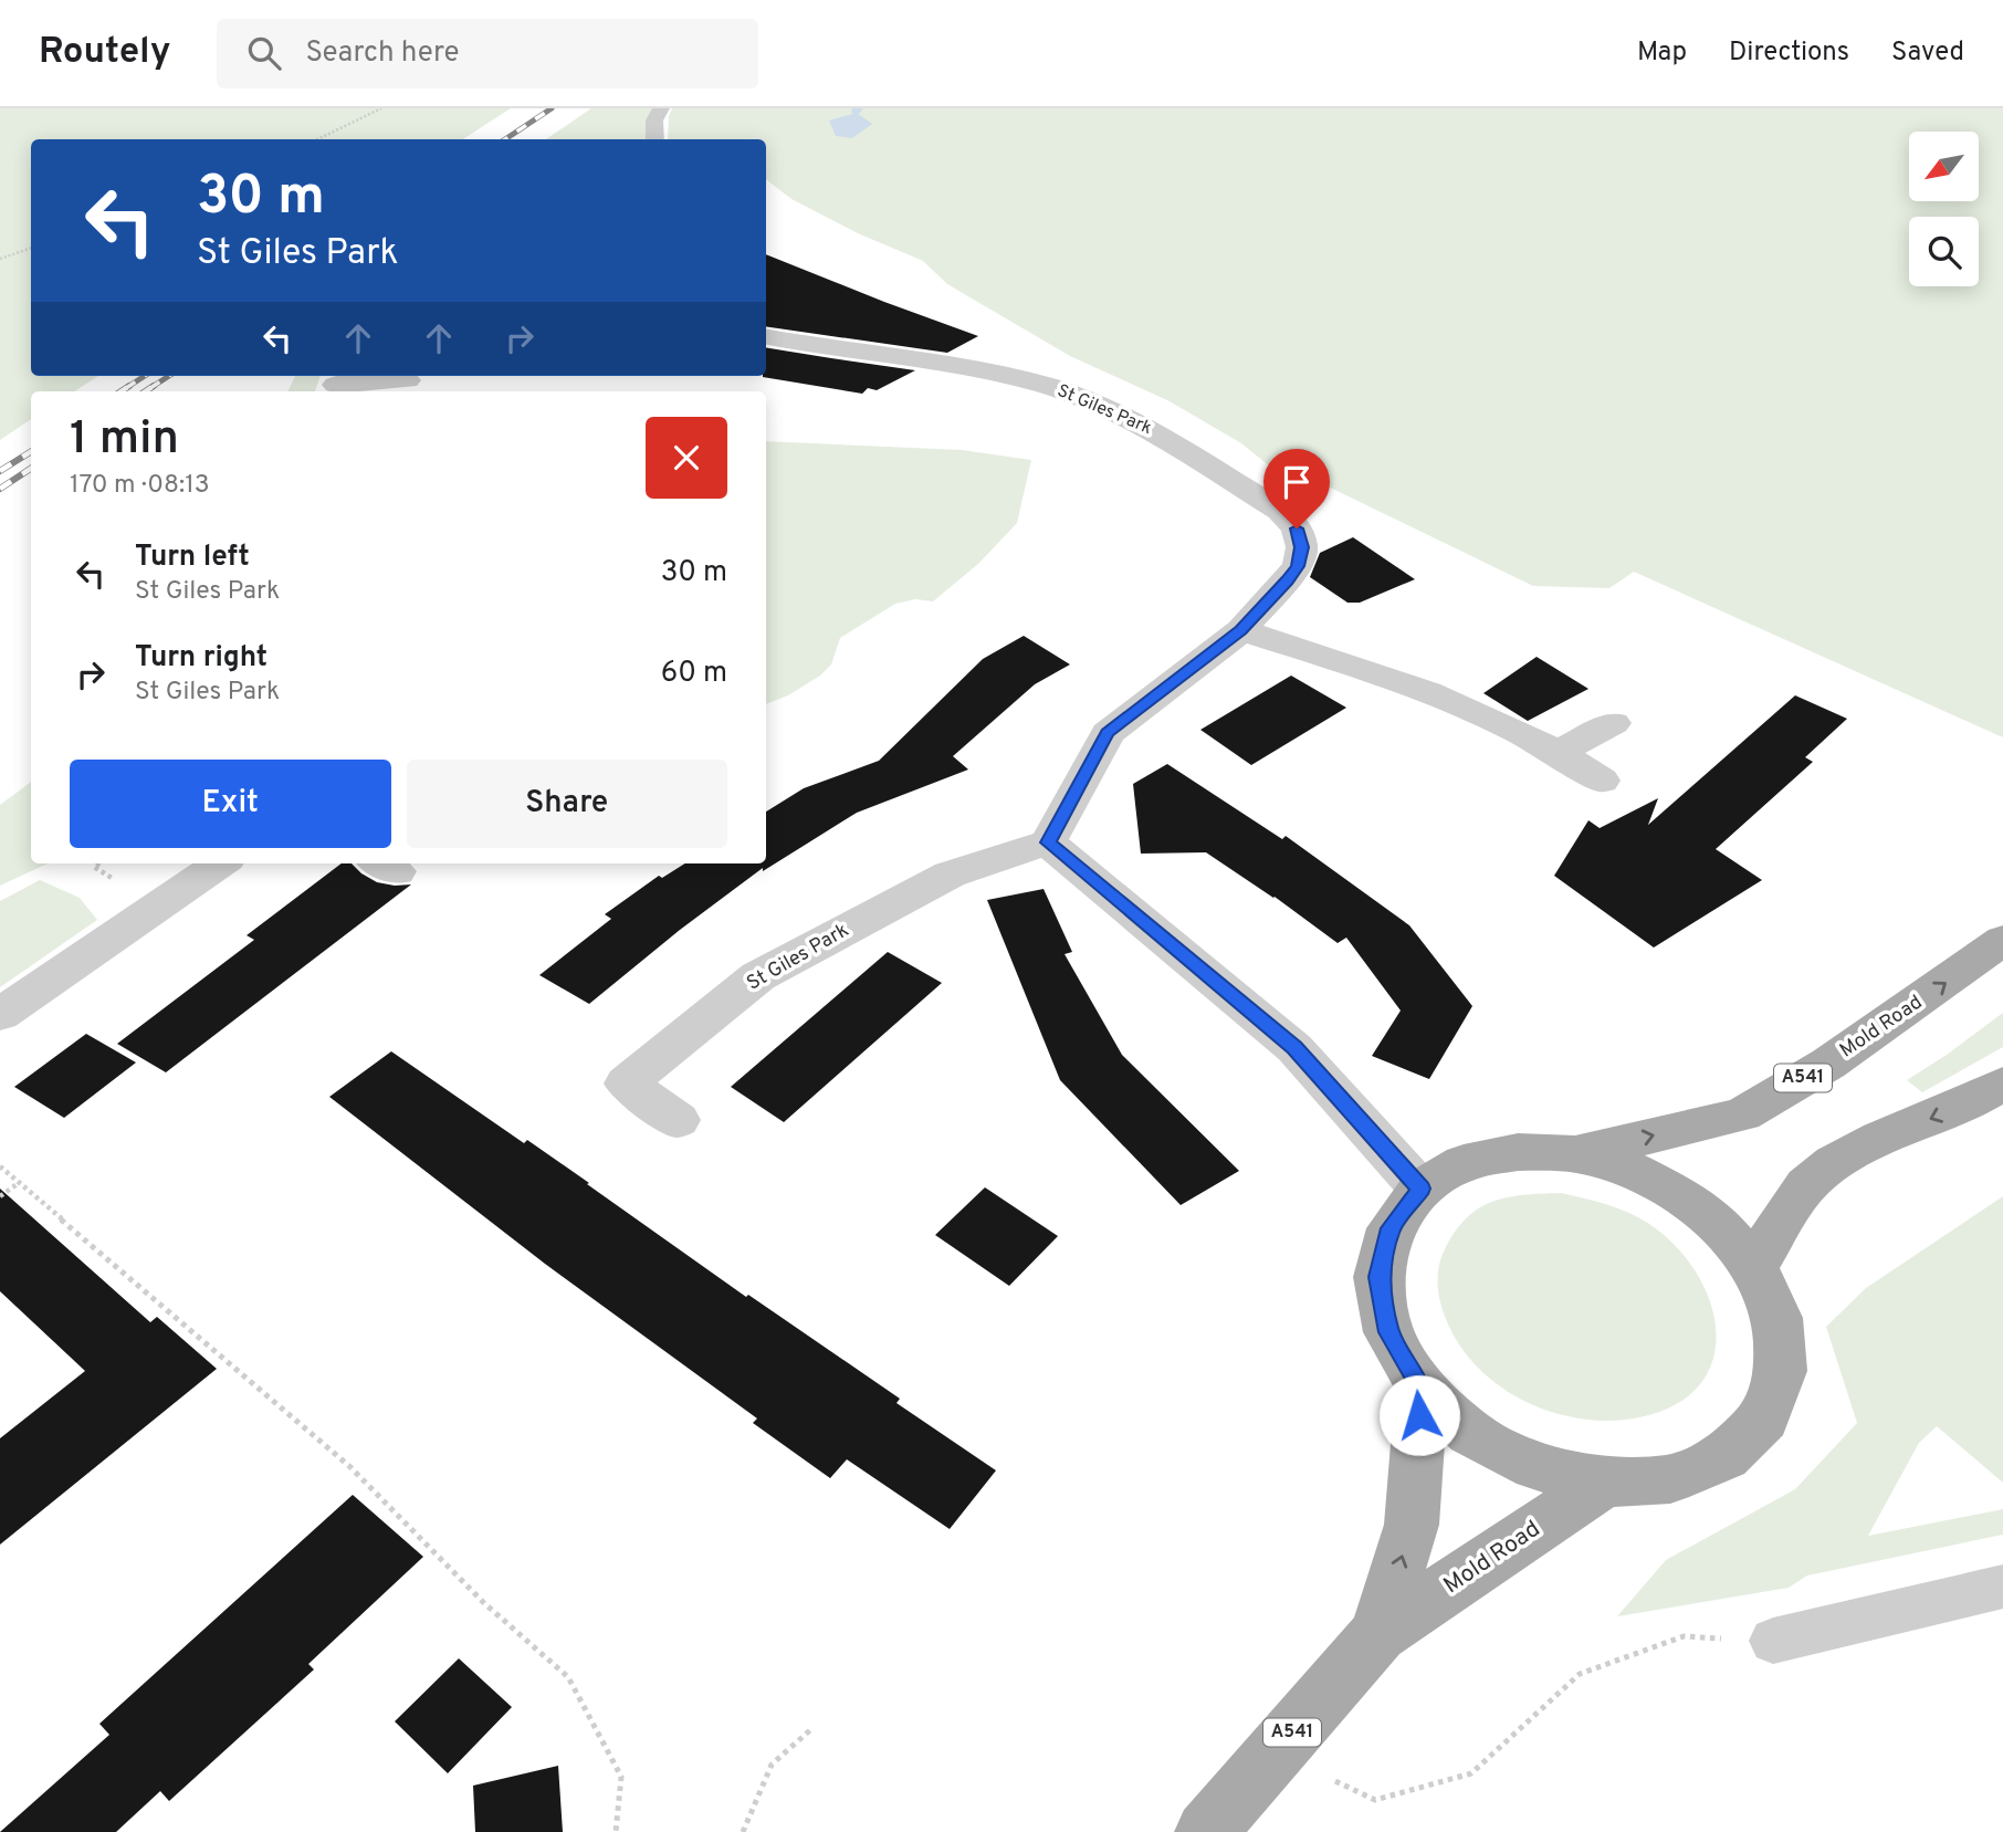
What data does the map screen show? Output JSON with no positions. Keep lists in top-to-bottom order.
{
  "streets": {
    "main road": ["Mold Road", "A541"],
    "street": ["St Giles Park"]
  },
  "north": "bottom left",
  "page": {
    "header": "Routely",
    "search": "Search here",
    "nav": ["Map", "Directions", "Saved"],
    "turn": ["30 m", "St Giles Park"],
    "heading": ["1 min", "170 m · 08:13"],
    "list": [
      {
        "name": "Turn left",
        "note": "St Giles Park",
        "value": "30 m"
      },
      {
        "name": "Turn right",
        "note": "St Giles Park",
        "value": "60 m"
      }
    ],
    "buttons": ["Exit", "Share"]
  }
}
